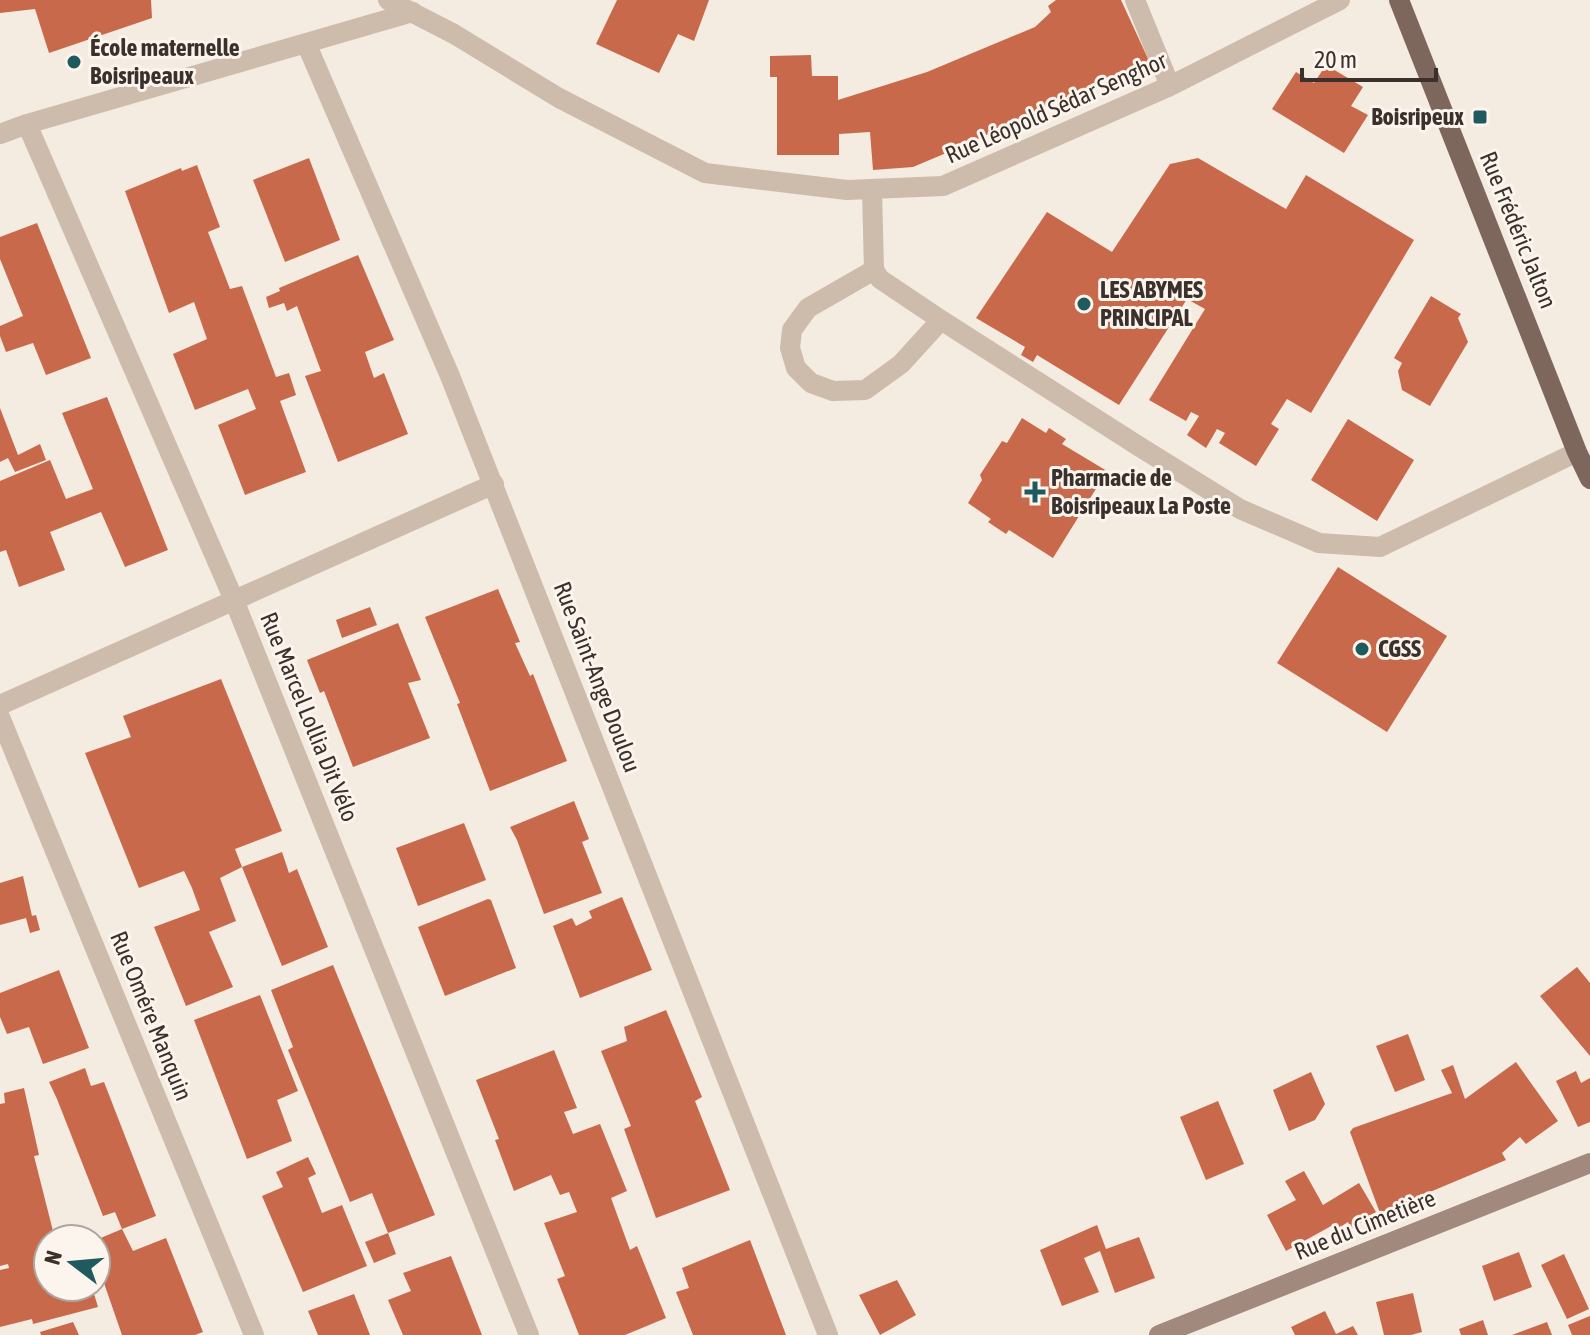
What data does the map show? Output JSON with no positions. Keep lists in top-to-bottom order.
{
  "streets": {
    "main road": ["Rue Frédéric Jalton"],
    "street": [
      "Rue Léopold Sédar Senghor",
      "Rue Saint-Ange Doulou",
      "Rue Marcel Lollia Dit Vélo",
      "Rue Omére Manquin",
      "Rue du Cimetière"
    ]
  },
  "places": {
    "other": ["École maternelle Boisripeaux", "LES ABYMES PRINCIPAL", "CGSS"],
    "transit": ["Boisripeux"],
    "health": ["Pharmacie de Boisripeaux La Poste"]
  },
  "scale_bar": "20 m",
  "north": "left"
}
